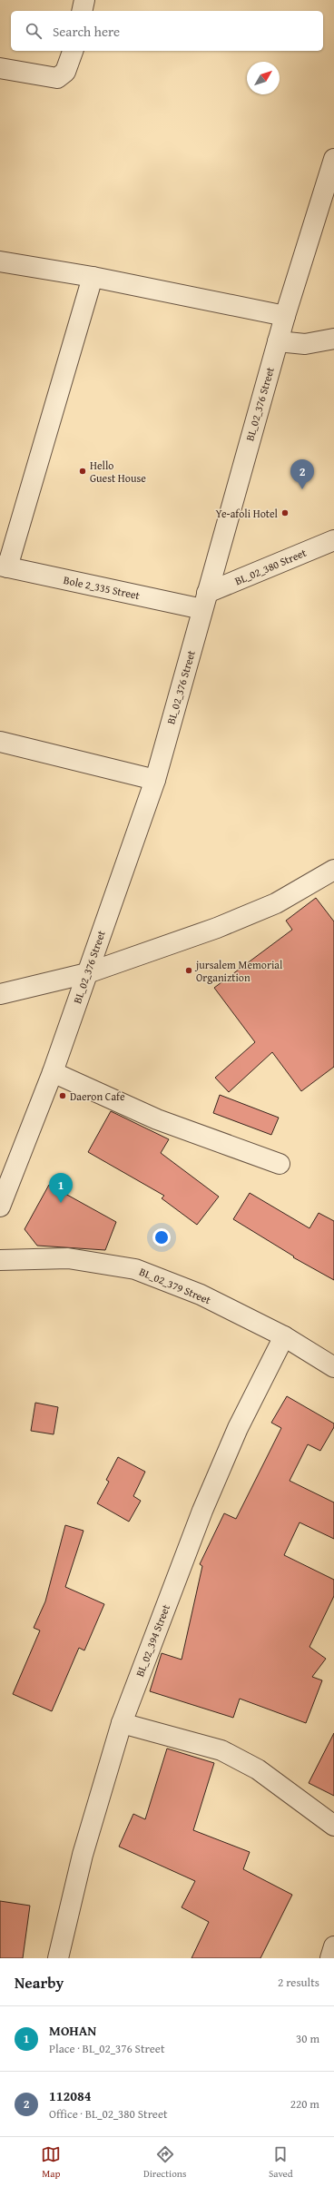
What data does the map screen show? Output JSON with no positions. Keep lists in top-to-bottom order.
{
  "streets": {
    "street": [
      "BL_02_376 Street",
      "BL_02_380 Street",
      "Bole 2_335 Street",
      "BL_02_379 Street",
      "BL_02_394 Street"
    ]
  },
  "crossings": [
    ["BL_02_376 Street", "BL_02_380 Street"],
    ["BL_02_376 Street", "Bole 2_335 Street"],
    ["BL_02_380 Street", "Bole 2_335 Street"],
    ["BL_02_379 Street", "BL_02_394 Street"]
  ],
  "places": [
    "Hello Guest House",
    "Ye-afoli Hotel",
    "jursalem Memorial Organiztion",
    "Daeron Cafe"
  ],
  "north": "top right",
  "page": {
    "search": "Search here",
    "pins": ["2", "1"],
    "heading": ["Nearby", "2 results"],
    "list": [
      {
        "mark": "1",
        "name": "MOHAN",
        "note": "Place · BL_02_376 Street",
        "value": "30 m"
      },
      {
        "mark": "2",
        "name": "112084",
        "note": "Office · BL_02_380 Street",
        "value": "220 m"
      }
    ],
    "nav": ["Map", "Directions", "Saved"]
  }
}
